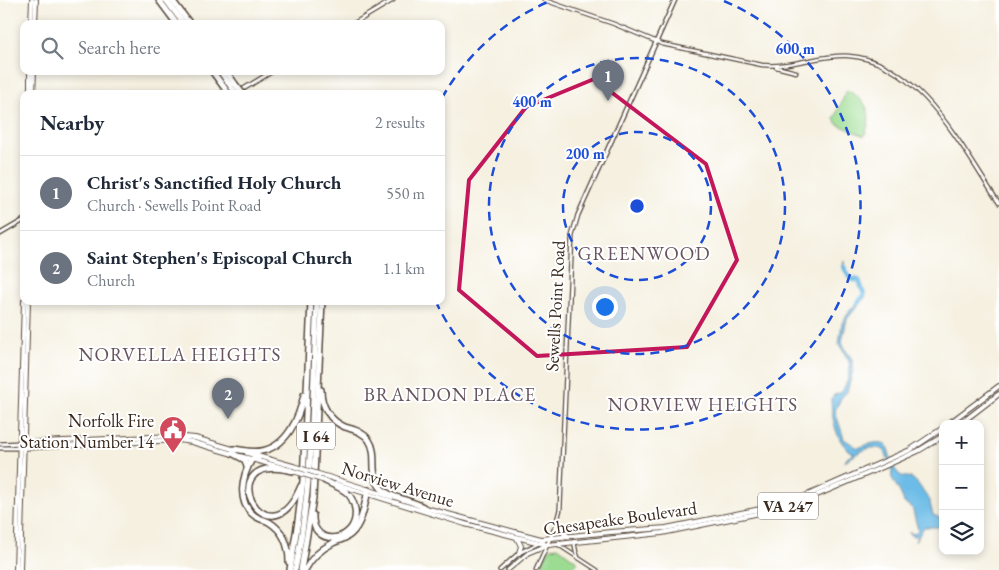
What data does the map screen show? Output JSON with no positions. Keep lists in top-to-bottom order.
{
  "streets": {
    "highway": ["I 64"],
    "main road": [
      "Sewells Point Road",
      "Norview Avenue",
      "VA 247",
      "Chesapeake Boulevard"
    ]
  },
  "crossings": [
    ["Sewells Point Road", "Norview Avenue"],
    ["Sewells Point Road", "Chesapeake Boulevard"],
    ["Norview Avenue", "Chesapeake Boulevard"]
  ],
  "districts": [
    "GREENWOOD",
    "NORVELLA HEIGHTS",
    "BRANDON PLACE",
    "NORVIEW HEIGHTS"
  ],
  "places": {
    "public building": ["Norfolk Fire Station Number 14"]
  },
  "page": {
    "search": "Search here",
    "pins": ["1", "2"],
    "heading": ["Nearby", "2 results"],
    "list": [
      {
        "mark": "1",
        "name": "Christ's Sanctified Holy Church",
        "note": "Church · Sewells Point Road",
        "value": "550 m"
      },
      {
        "mark": "2",
        "name": "Saint Stephen's Episcopal Church",
        "note": "Church",
        "value": "1.1 km"
      }
    ],
    "map_buttons": ["+", "−"]
  },
  "rings": ["600 m", "400 m", "200 m"]
}
